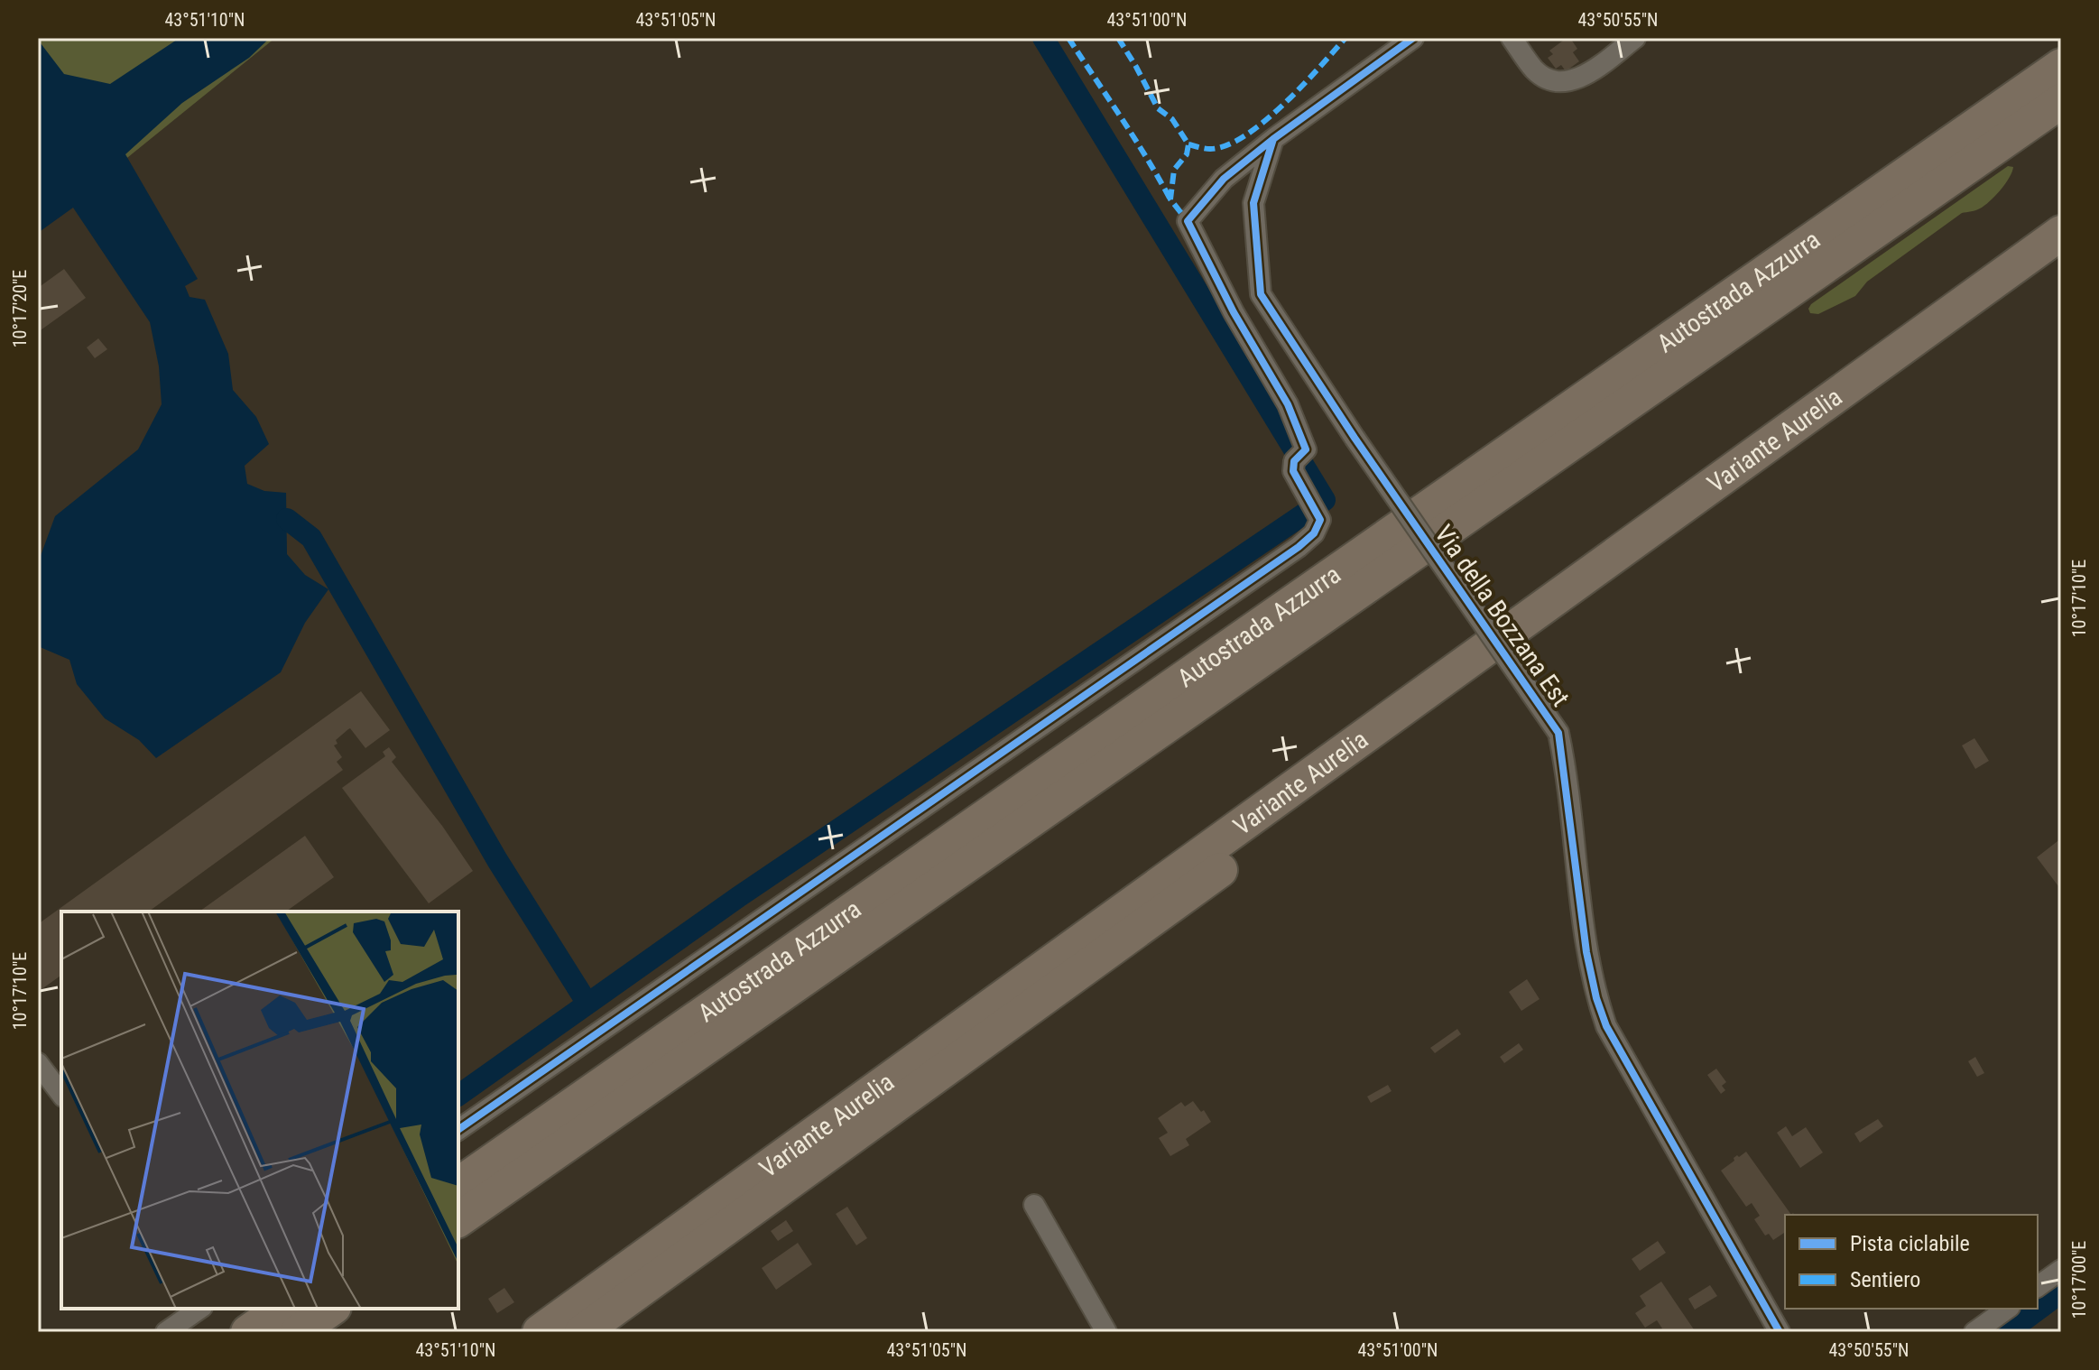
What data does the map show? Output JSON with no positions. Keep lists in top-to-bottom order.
{
  "streets": {
    "highway": ["Autostrada Azzurra", "Variante Aurelia"],
    "street": ["Via della Bozzana Est"]
  },
  "legend": ["Pista ciclabile", "Sentiero"],
  "coordinates": [
    "43°51'10\"N",
    "43°51'05\"N",
    "43°51'00\"N",
    "43°50'55\"N",
    "10°17'20\"E",
    "10°17'10\"E",
    "10°17'00\"E"
  ]
}
